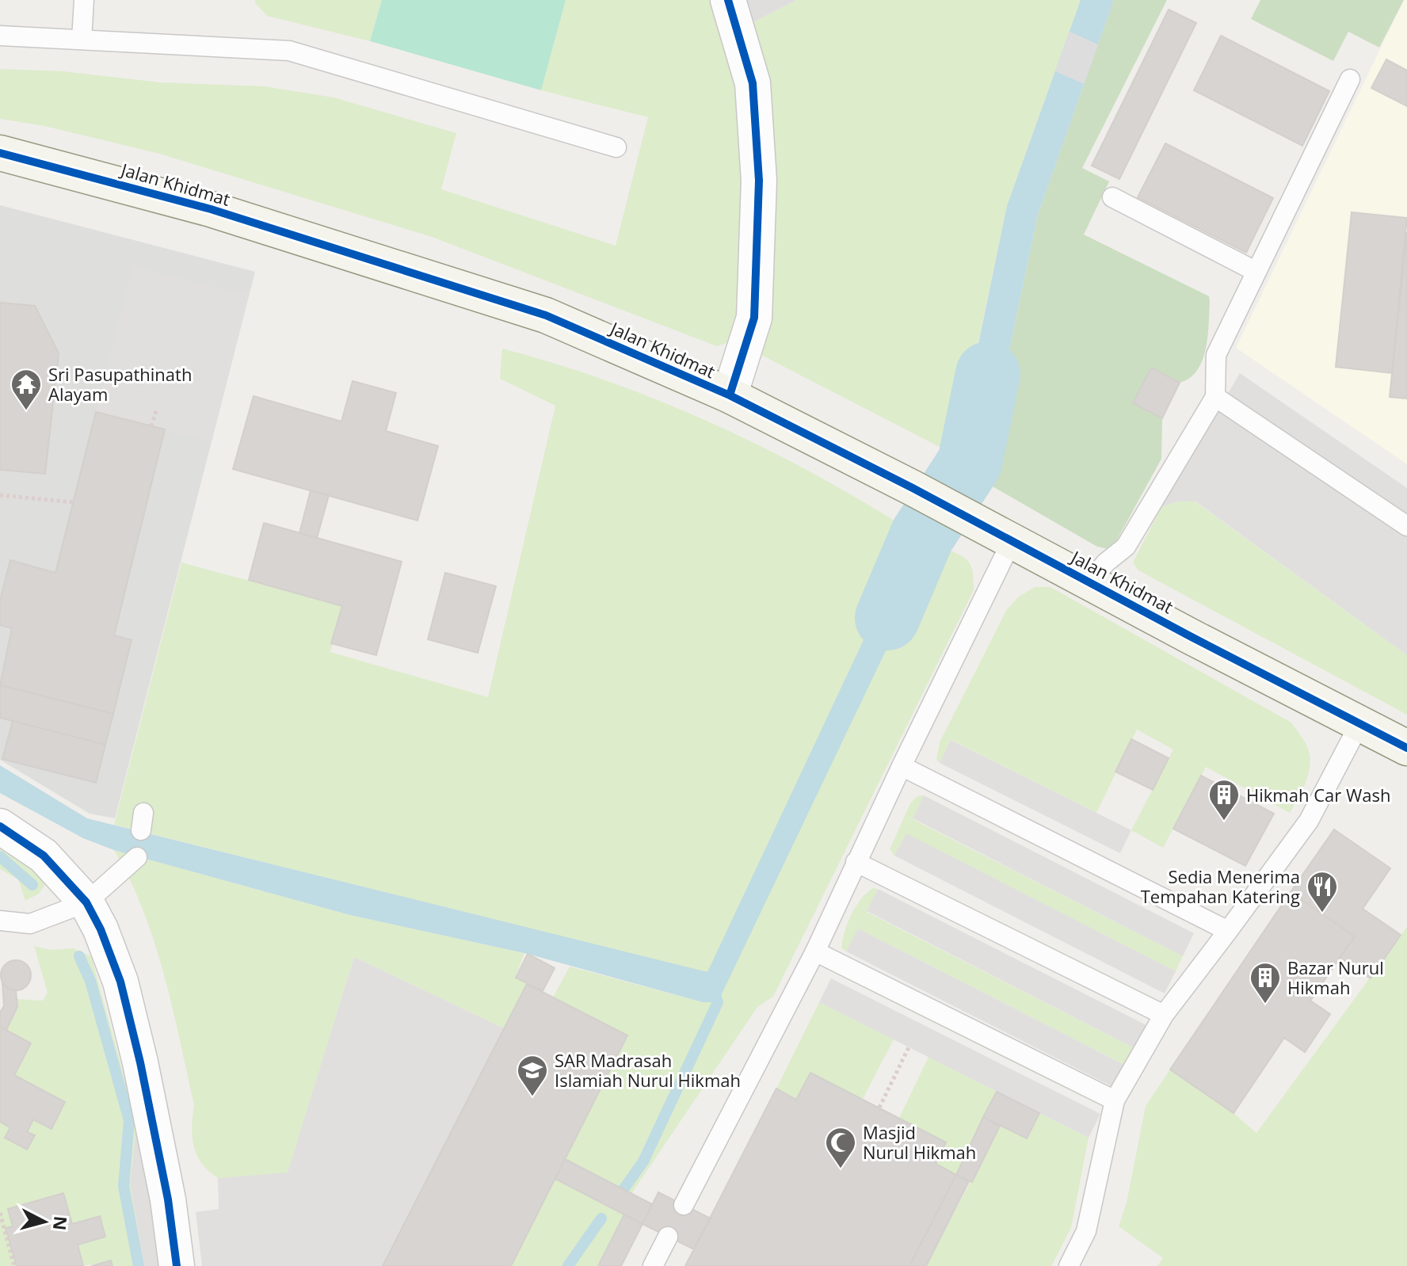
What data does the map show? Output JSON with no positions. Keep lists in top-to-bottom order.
{
  "streets": {
    "street": ["Jalan Khidmat"]
  },
  "places": {
    "temple": ["Sri Pasupathinath Alayam"],
    "building": ["Hikmah Car Wash", "Bazar Nurul Hikmah"],
    "restaurant": ["Sedia Menerima Tempahan Katering"],
    "school or university": ["SAR Madrasah Islamiah Nurul Hikmah"],
    "mosque": ["Masjid Nurul Hikmah"]
  },
  "north": "right"
}
